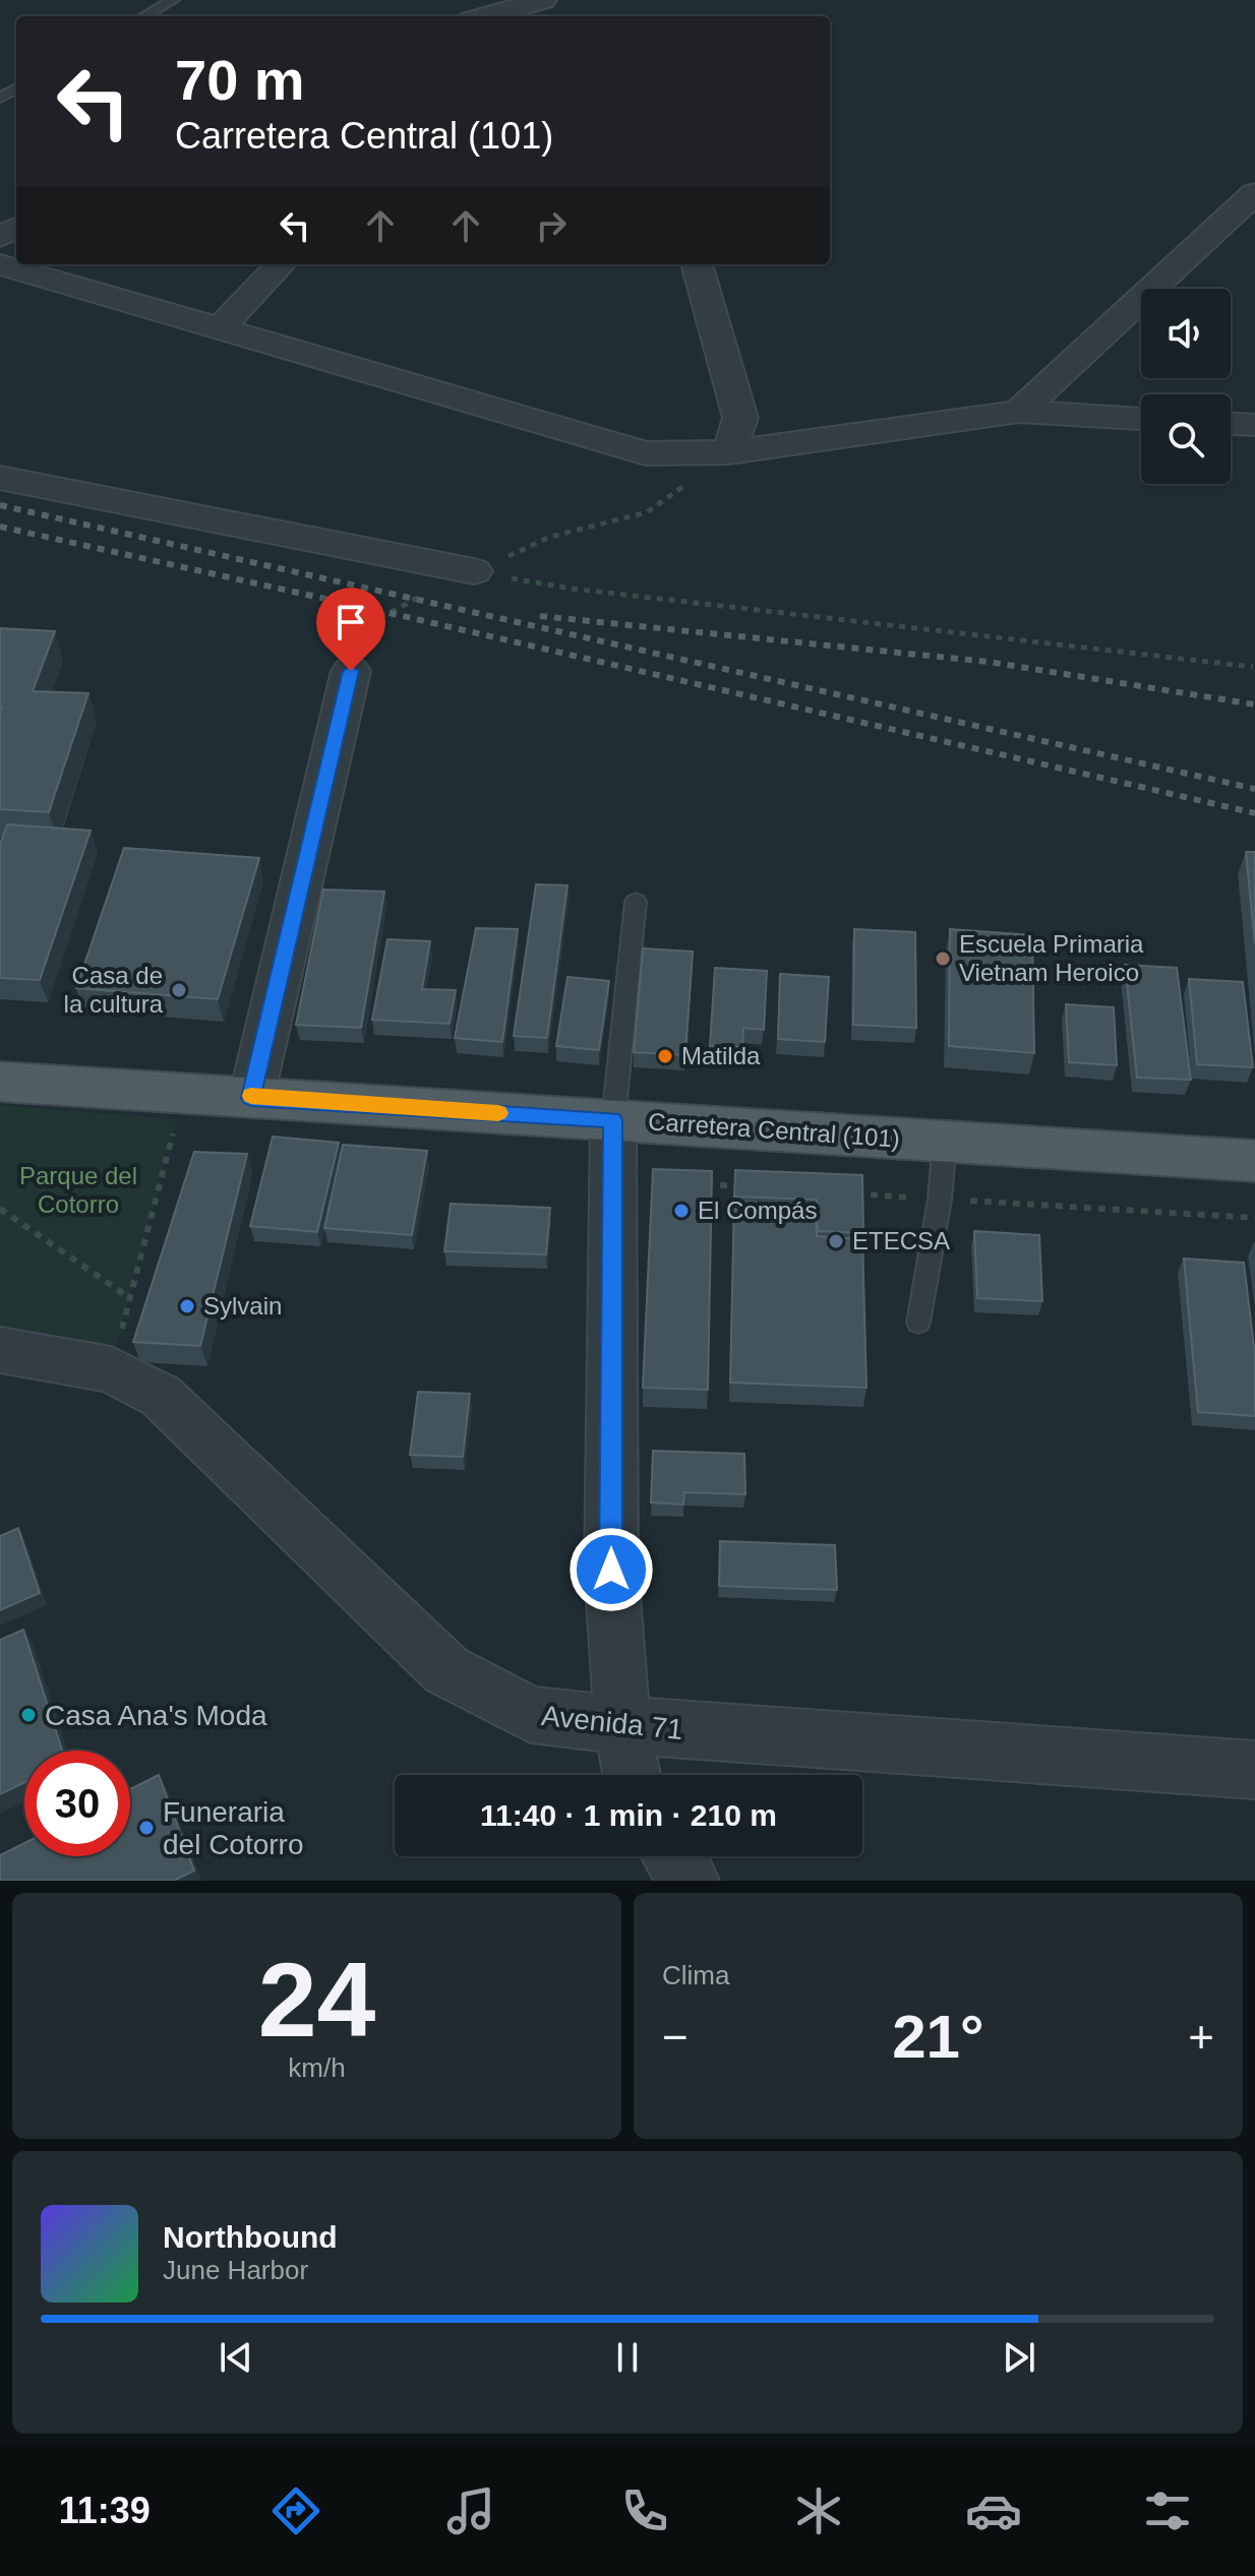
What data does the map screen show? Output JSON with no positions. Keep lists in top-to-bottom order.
{
  "streets": {
    "main road": ["Carretera Central (101)"],
    "street": ["Avenida 71"]
  },
  "parks": ["Parque del Cotorro"],
  "places": [
    "Escuela Primaria Vietnam Heroico",
    "Casa de la cultura",
    "Matilda",
    "El Compás",
    "ETECSA",
    "Sylvain",
    "Casa Ana's Moda",
    "Funeraria del Cotorro"
  ],
  "page": {
    "turn": ["70 m", "Carretera Central (101)"],
    "limit": "30",
    "trip": "11:40 · 1 min · 210 m",
    "tile": [
      ["24", "km/h"],
      "Clima"
    ],
    "heat": ["−", "21°", "+"],
    "song": ["Northbound", "June Harbor"],
    "tabs": "11:39"
  }
}
